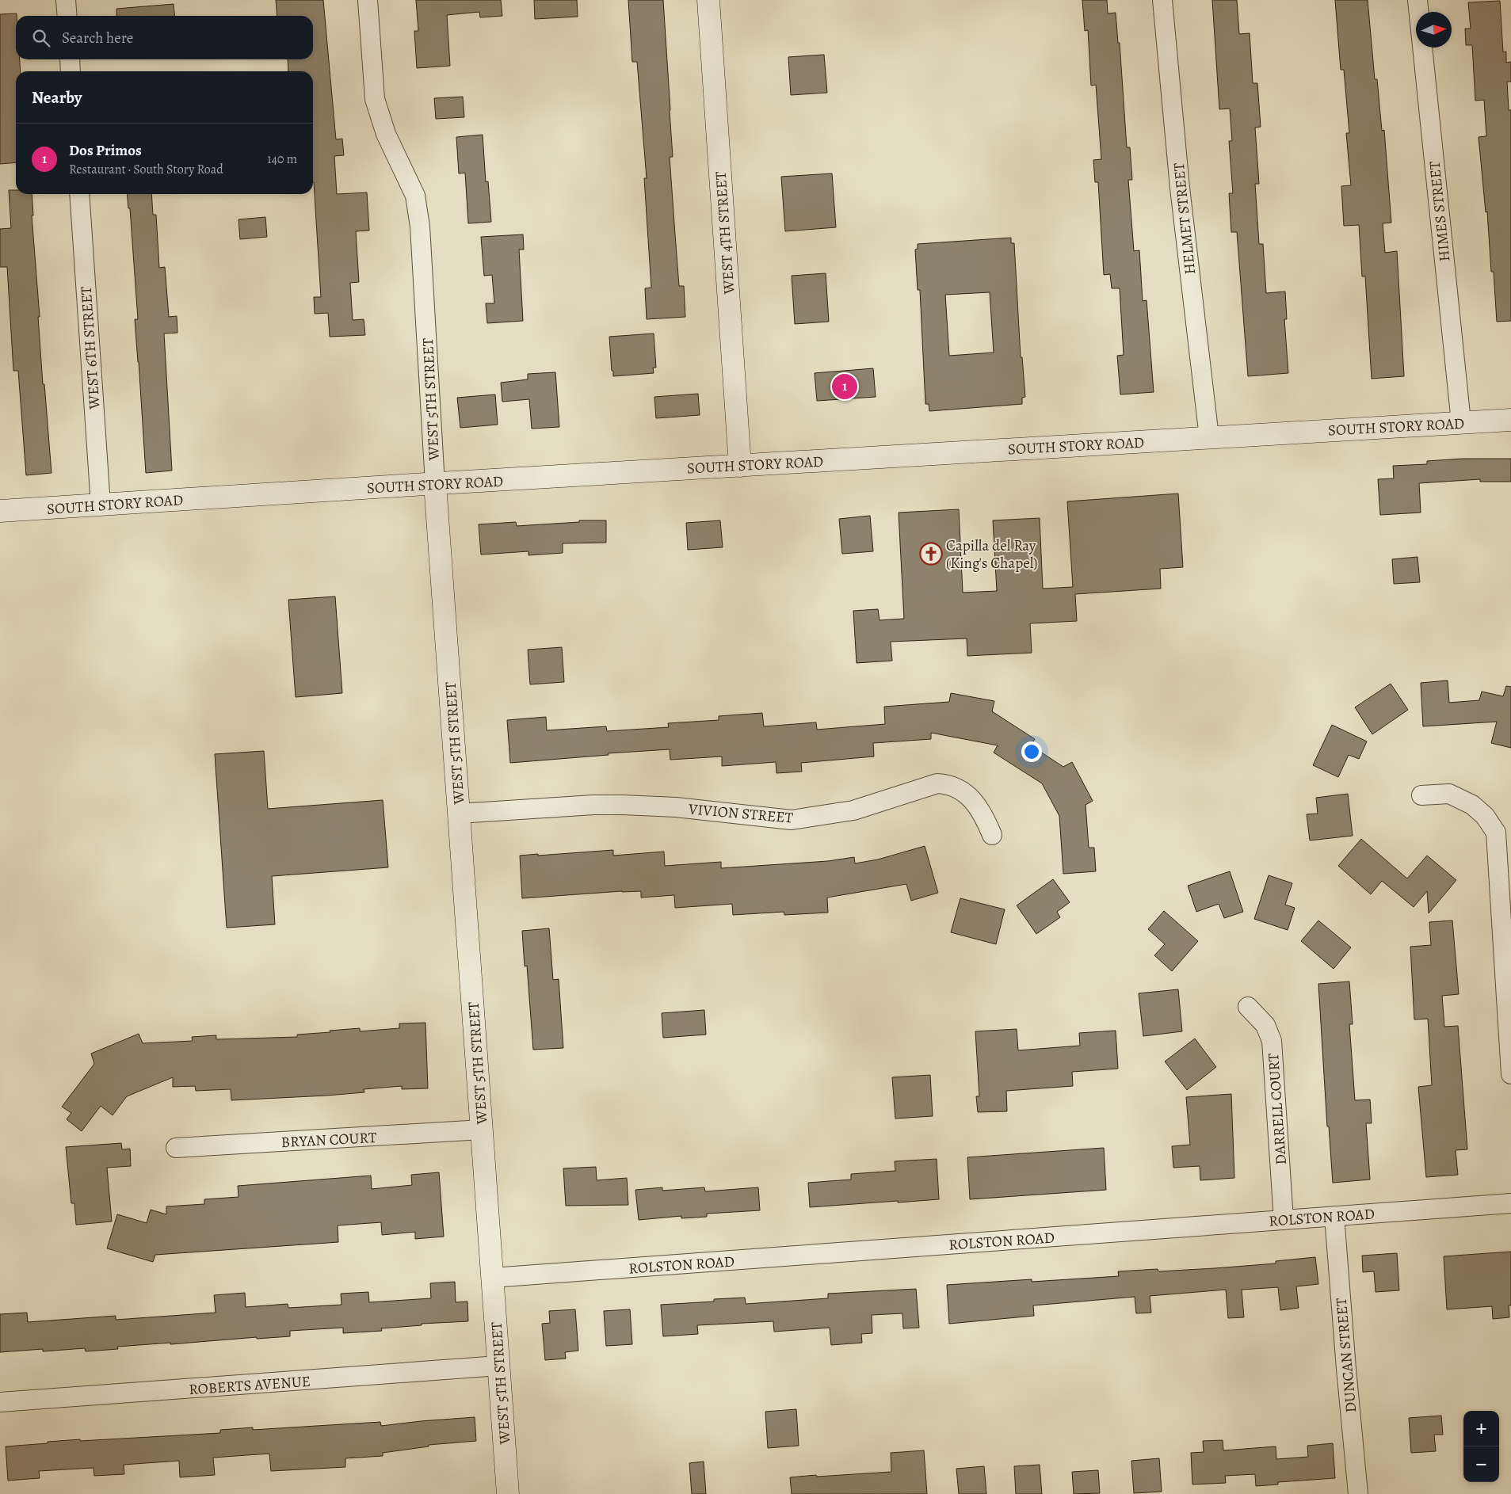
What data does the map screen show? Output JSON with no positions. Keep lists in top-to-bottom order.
{
  "streets": {
    "main road": ["WEST 4TH STREET", "WEST 5TH STREET", "SOUTH STORY ROAD"],
    "street": [
      "HIMES STREET",
      "HELMET STREET",
      "WEST 6TH STREET",
      "VIVION STREET",
      "DARRELL COURT",
      "BRYAN COURT",
      "ROLSTON ROAD",
      "DUNCAN STREET",
      "ROBERTS AVENUE"
    ]
  },
  "crossings": [
    ["HIMES STREET", "SOUTH STORY ROAD"],
    ["HELMET STREET", "SOUTH STORY ROAD"],
    ["WEST 4TH STREET", "SOUTH STORY ROAD"],
    ["WEST 6TH STREET", "SOUTH STORY ROAD"],
    ["WEST 5TH STREET", "SOUTH STORY ROAD"],
    ["WEST 5TH STREET", "VIVION STREET"],
    ["WEST 5TH STREET", "BRYAN COURT"],
    ["WEST 5TH STREET", "ROLSTON ROAD"],
    ["WEST 5TH STREET", "ROBERTS AVENUE"],
    ["DARRELL COURT", "ROLSTON ROAD"],
    ["ROLSTON ROAD", "DUNCAN STREET"]
  ],
  "places": {
    "church": ["Capilla del Ray (King's Chapel)"]
  },
  "north": "right",
  "page": {
    "search": "Search here",
    "heading": "Nearby",
    "list": [
      {
        "mark": "1",
        "name": "Dos Primos",
        "note": "Restaurant · South Story Road",
        "value": "140 m"
      }
    ],
    "pins": "1",
    "map_buttons": ["+", "−"]
  }
}
